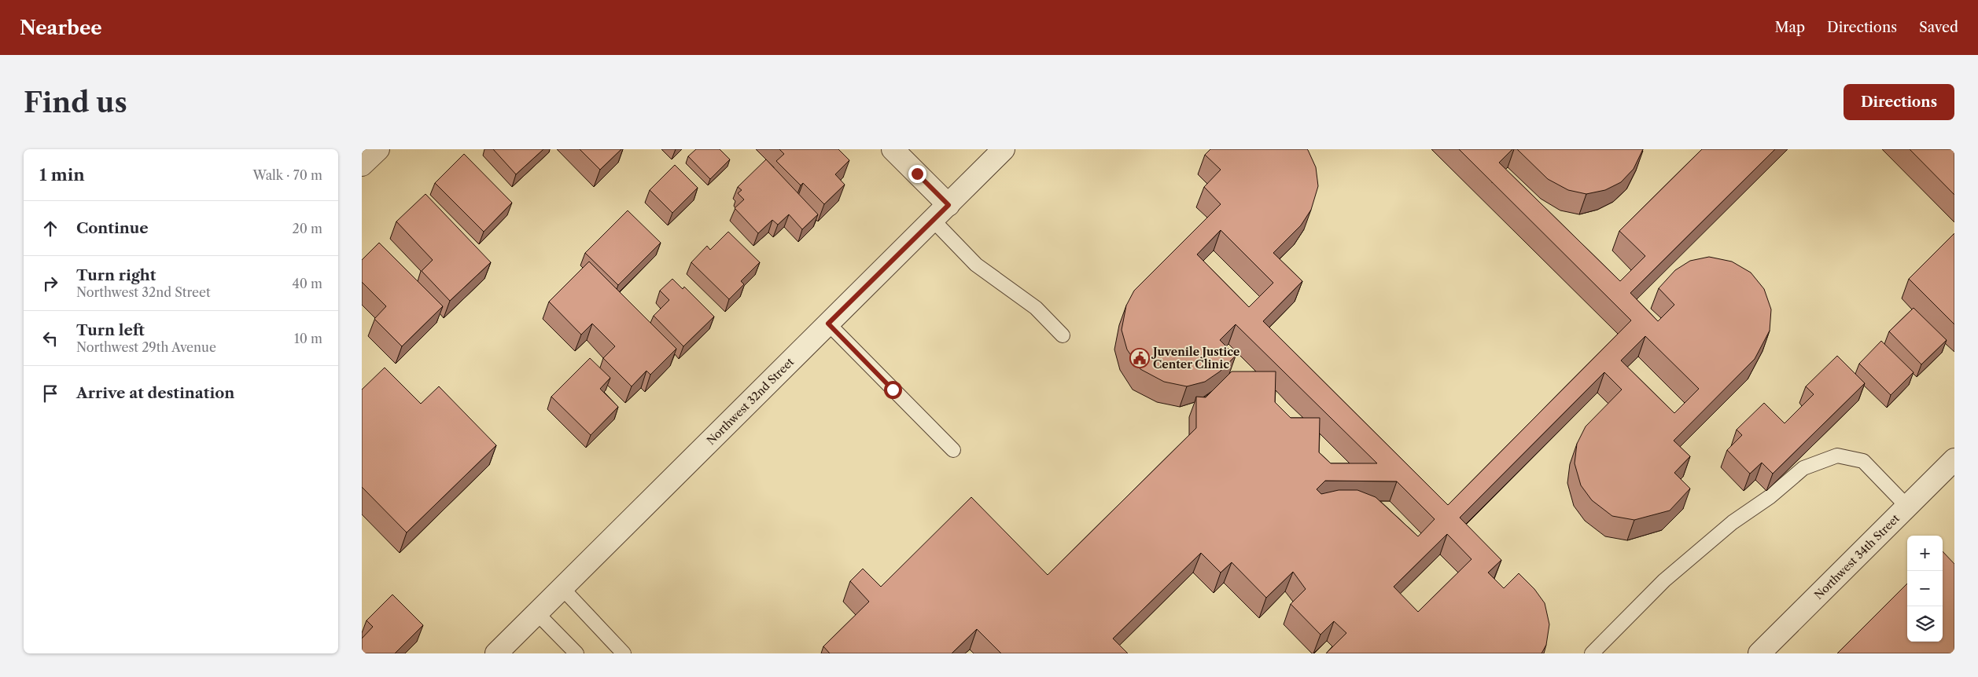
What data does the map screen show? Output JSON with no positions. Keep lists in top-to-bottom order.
{
  "streets": {
    "street": ["Northwest 32nd Street", "Northwest 34th Street"]
  },
  "places": {
    "public building": ["Juvenile Justice Center Clinic"]
  },
  "page": {
    "header": "Nearbee",
    "nav": ["Map", "Directions", "Saved"],
    "buttons": "Directions",
    "title": "Find us",
    "heading": ["1 min", "Walk · 70 m"],
    "list": [
      ["Continue", "20 m"],
      ["Turn right", "Northwest 32nd Street", "40 m"],
      ["Turn left", "Northwest 29th Avenue", "10 m"],
      "Arrive at destination"
    ],
    "map_buttons": ["+", "−"]
  }
}
